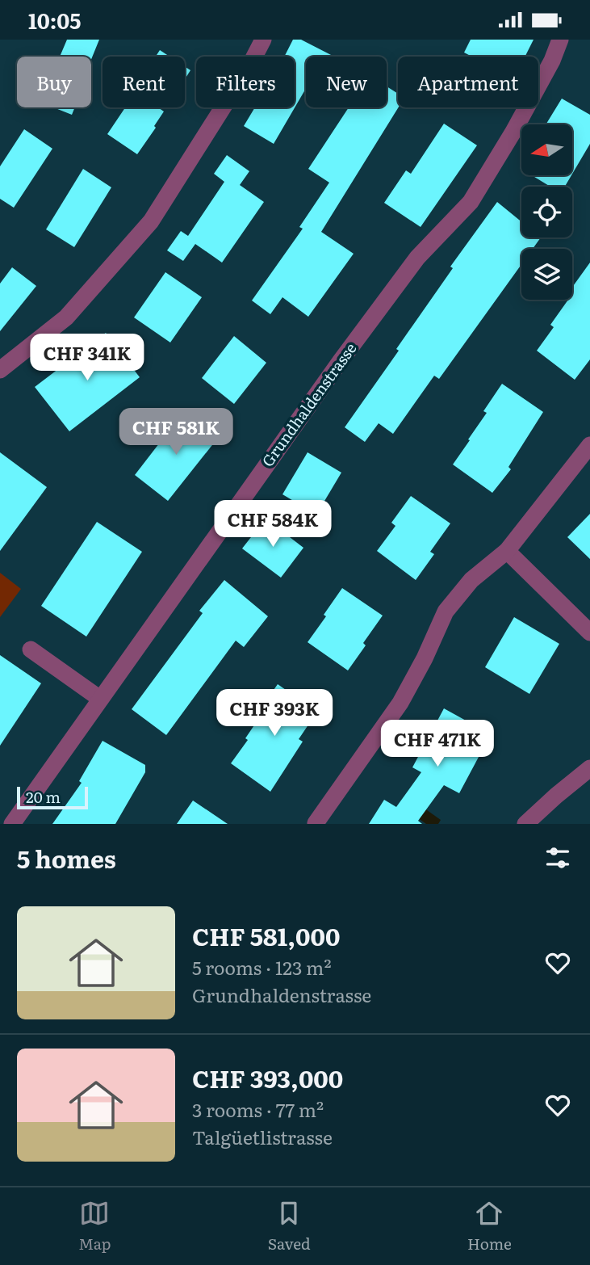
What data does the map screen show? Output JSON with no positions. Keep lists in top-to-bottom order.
{
  "streets": {
    "street": ["Grundhaldenstrasse"]
  },
  "scale_bar": "20 m",
  "north": "left",
  "page": {
    "status": "10:05",
    "chip": [
      "Buy",
      "Rent",
      "Filters",
      "New",
      "Apartment"
    ],
    "price": [
      "CHF 341K",
      "CHF 581K",
      "CHF 584K",
      "CHF 393K",
      "CHF 471K"
    ],
    "scale": "20 m",
    "heading": "5 homes",
    "list": [
      {
        "name": "CHF 581,000",
        "note": "5 rooms · 123 m² · Grundhaldenstrasse"
      },
      {
        "name": "CHF 393,000",
        "note": "3 rooms · 77 m² · Talgüetlistrasse"
      }
    ],
    "tabs": ["Map", "Saved", "Home"]
  }
}
